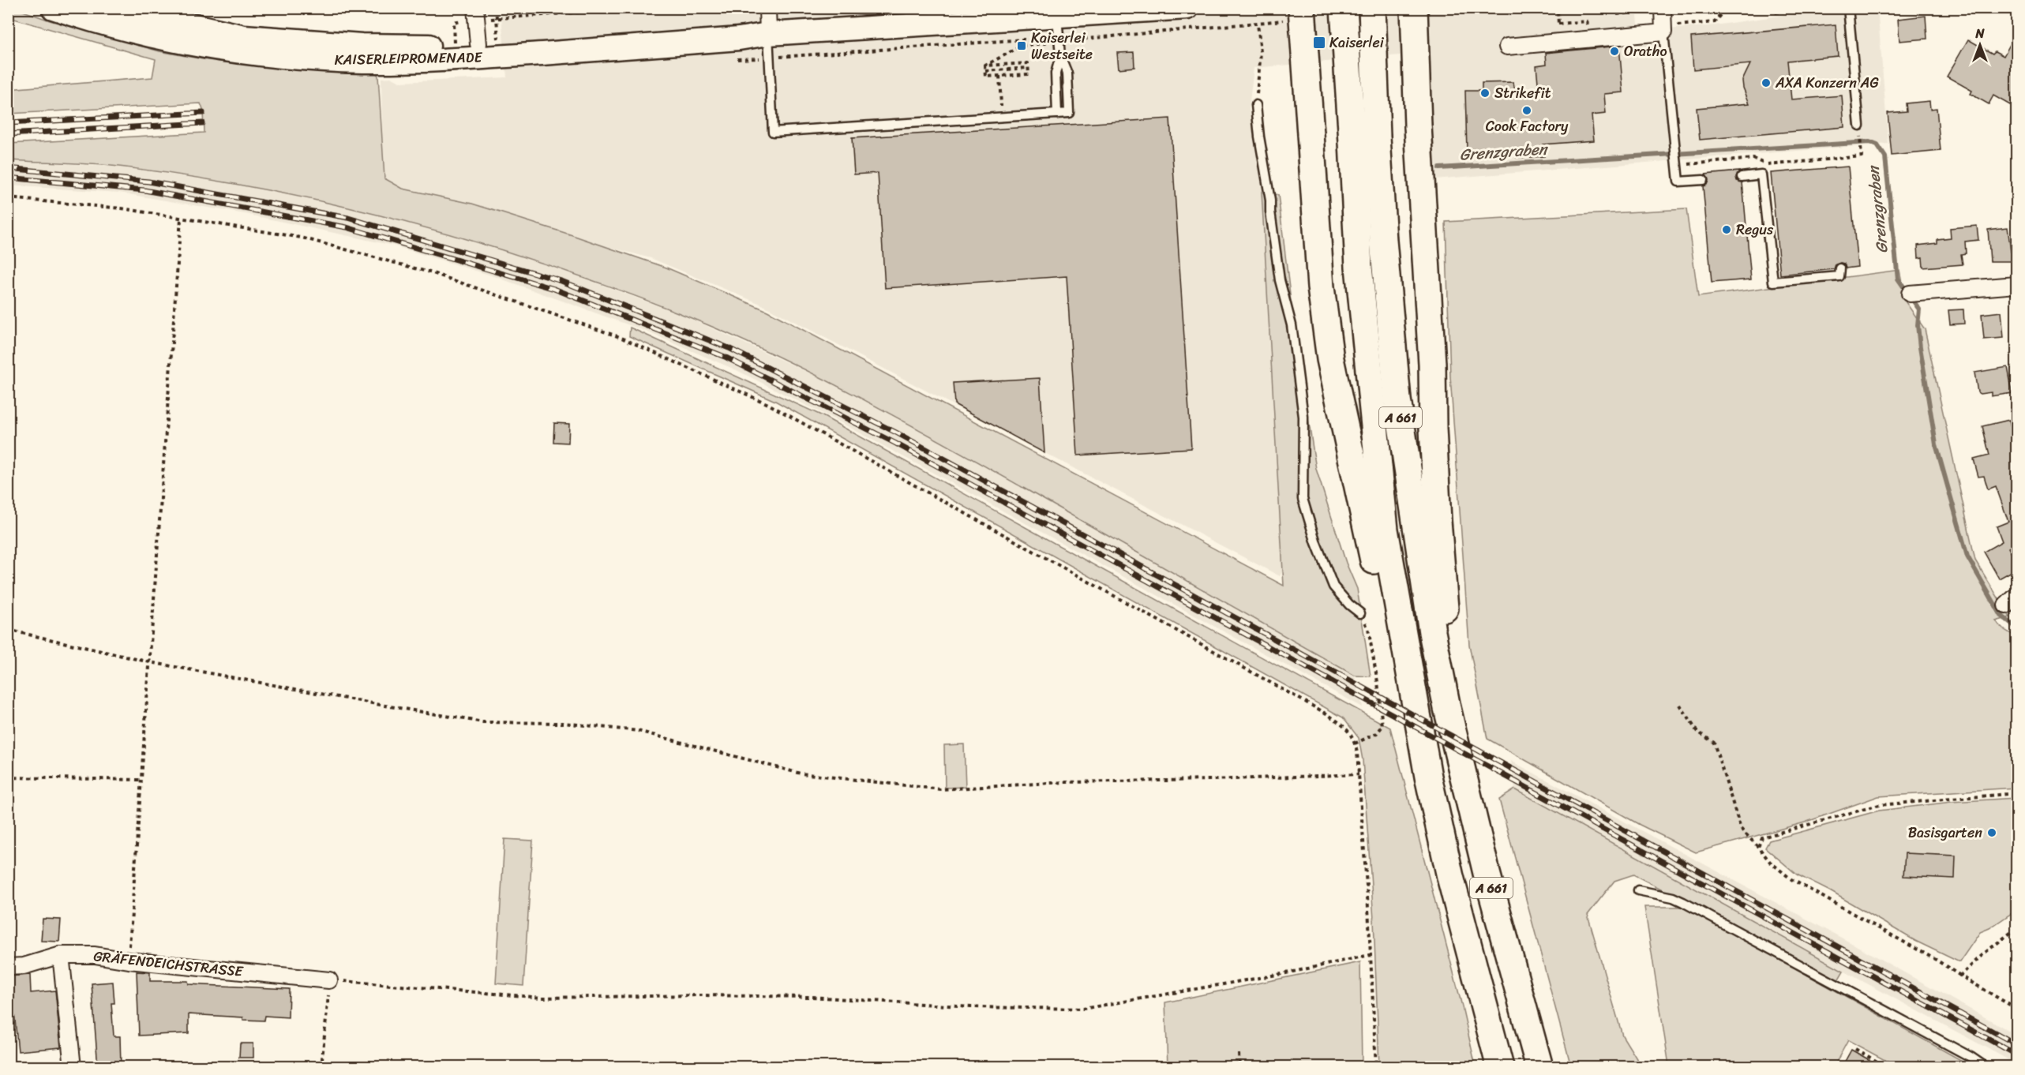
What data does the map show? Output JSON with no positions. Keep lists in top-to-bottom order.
{
  "streets": {
    "highway": ["A 661"],
    "main road": ["KAISERLEIPROMENADE"],
    "street": ["GRÄFENDEICHSTRASSE"]
  },
  "water": ["Grenzgraben"],
  "places": {
    "transit": ["Kaiserlei", "Kaiserlei Westseite"],
    "other": [
      "Oratho",
      "AXA Konzern AG",
      "Strikefit",
      "Cook Factory",
      "Regus",
      "Basisgarten"
    ]
  },
  "north": "top"
}
